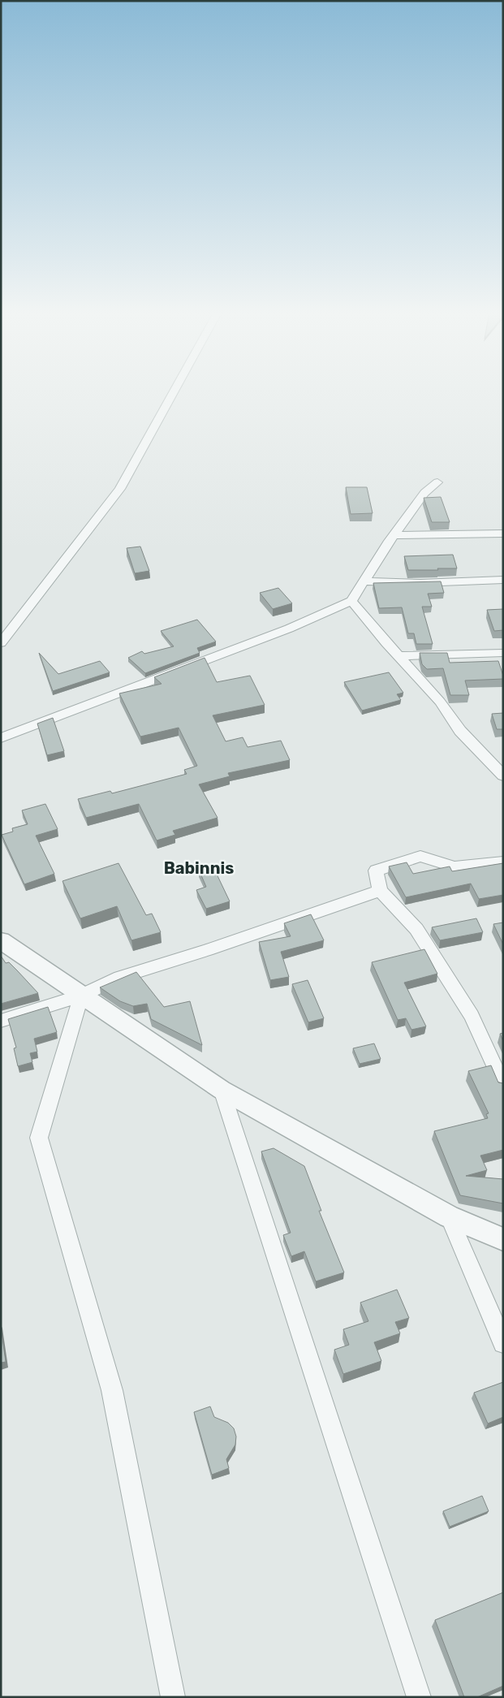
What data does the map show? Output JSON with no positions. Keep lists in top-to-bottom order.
{
  "districts": ["Babinnis"]
}
